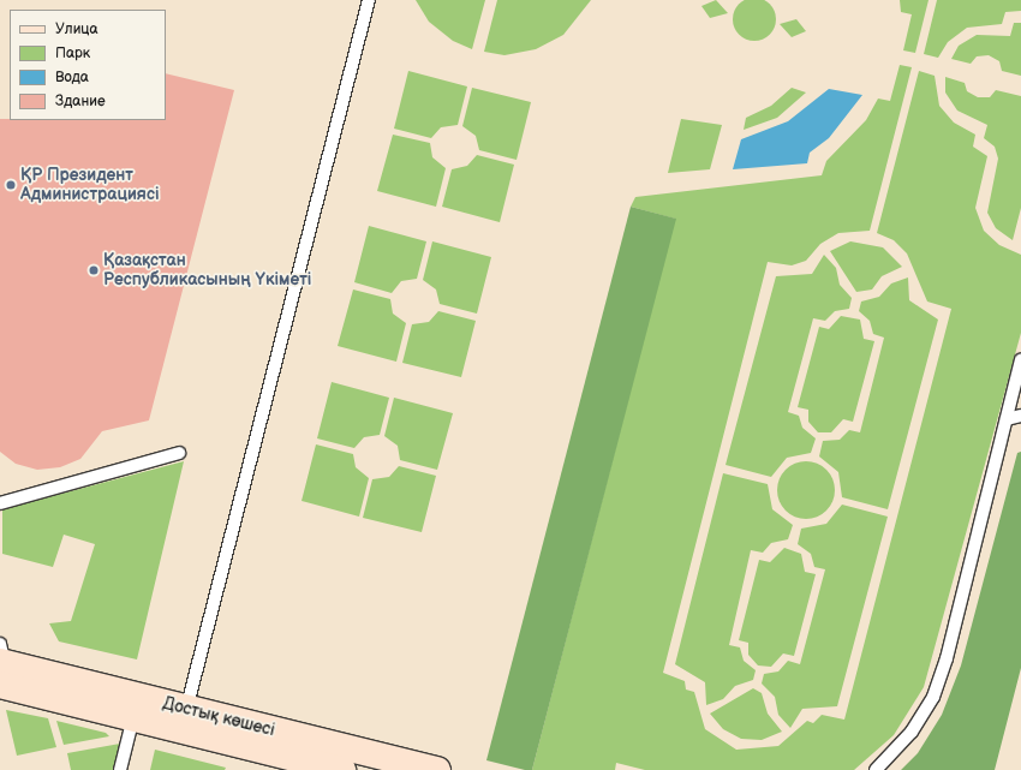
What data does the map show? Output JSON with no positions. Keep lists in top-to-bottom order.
{
  "streets": {
    "street": ["Достық көшесі"]
  },
  "places": ["ҚР Президент Администрациясі", "Қазақстан Республикасының Үкіметі"],
  "legend": [
    "Улица",
    "Парк",
    "Вода",
    "Здание"
  ]
}
